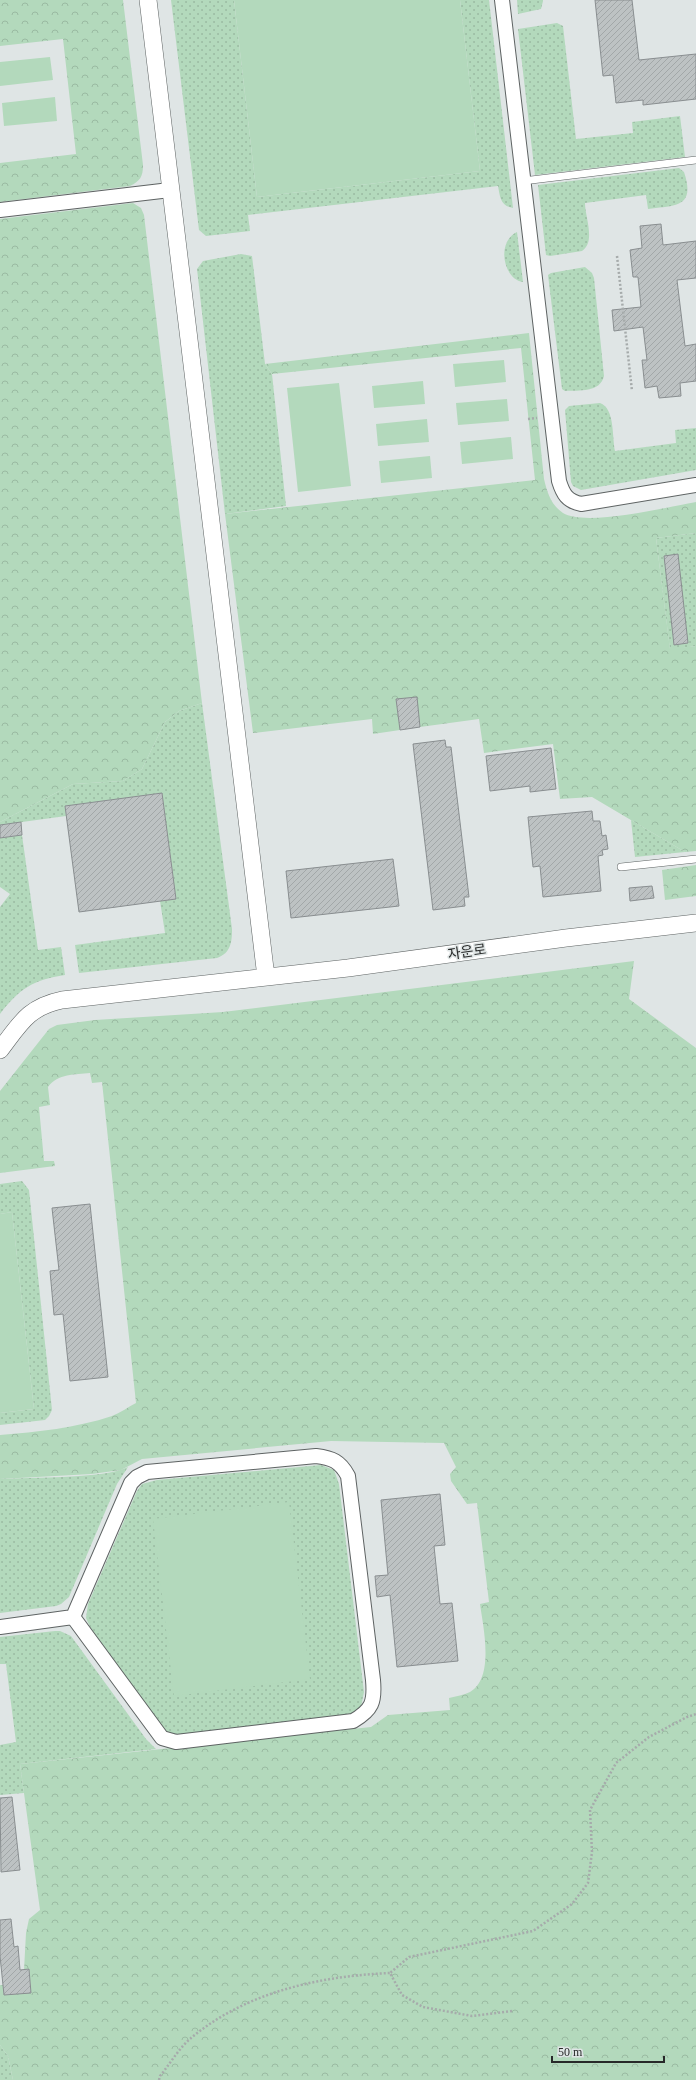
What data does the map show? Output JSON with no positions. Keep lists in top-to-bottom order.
{
  "streets": {
    "street": ["자운로"]
  },
  "scale_bar": "50 m"
}
